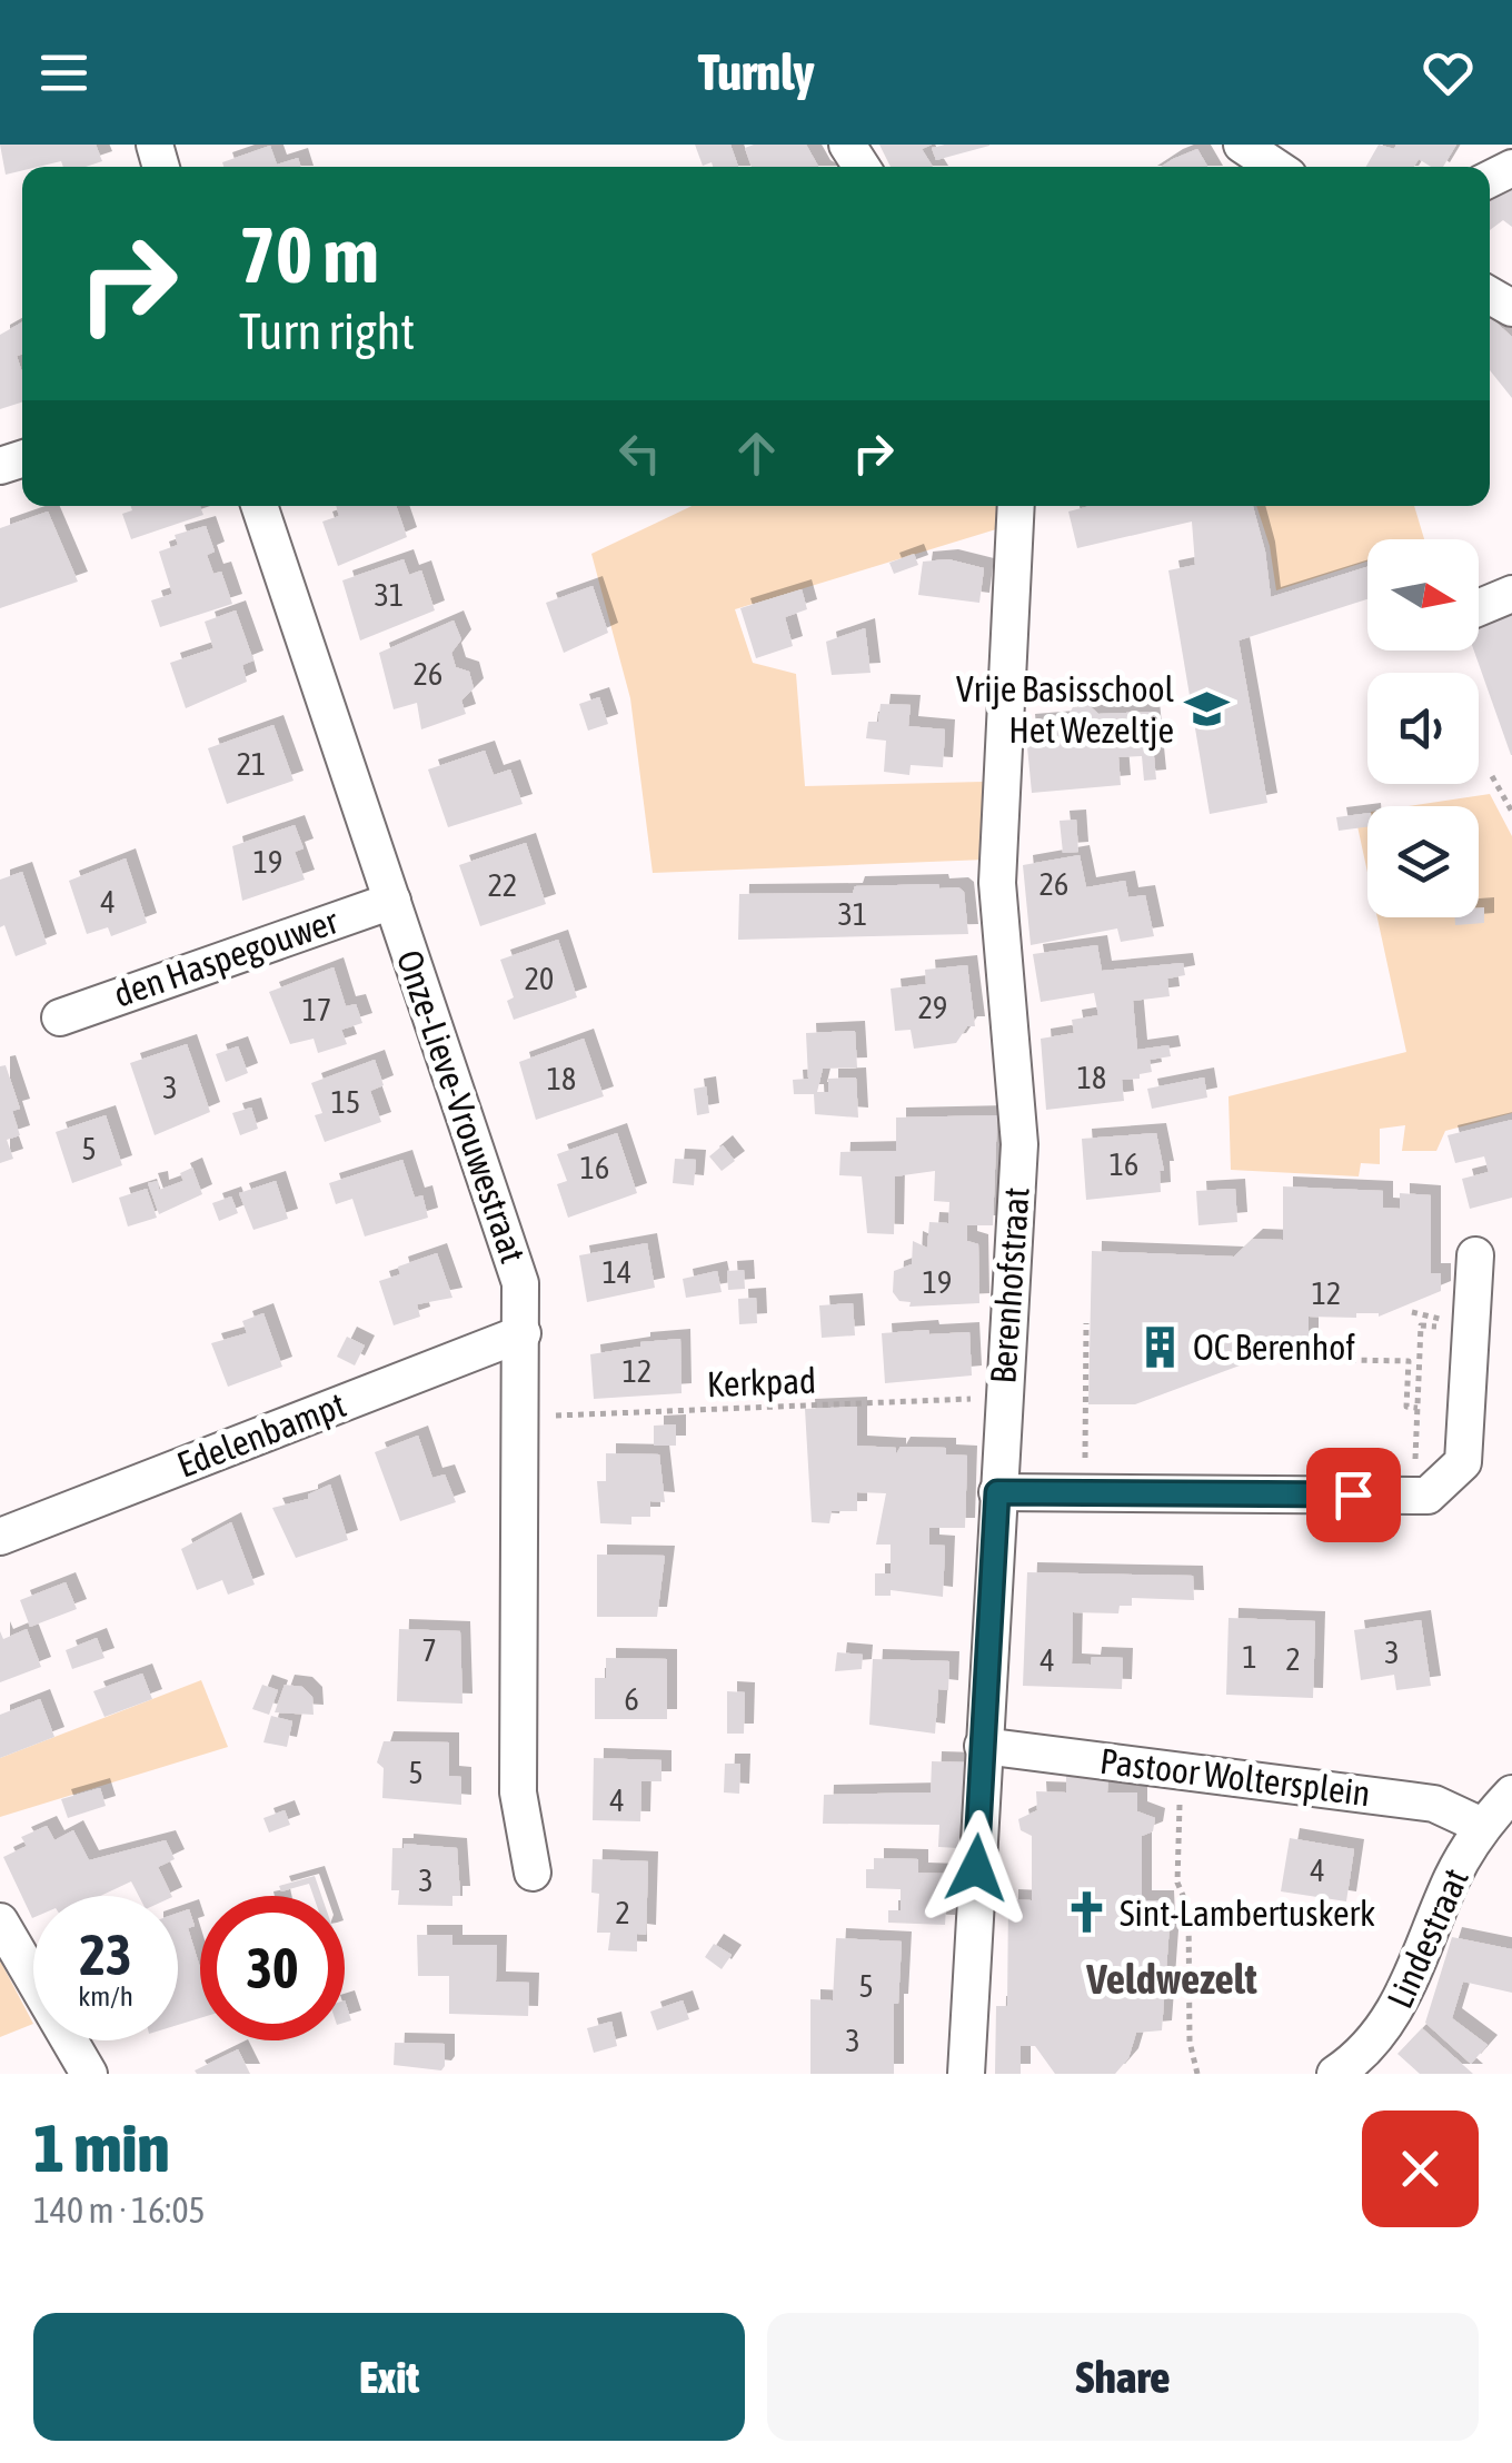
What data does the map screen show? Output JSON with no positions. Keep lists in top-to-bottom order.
{
  "streets": {
    "street": [
      "den Haspegouwer",
      "Onze-Lieve-Vrouwestraat",
      "Berenhofstraat",
      "Edelenbampt",
      "Pastoor Woltersplein",
      "Lindestraat"
    ],
    "path": ["Kerkpad"]
  },
  "crossings": [
    ["den Haspegouwer", "Onze-Lieve-Vrouwestraat"],
    ["Onze-Lieve-Vrouwestraat", "Kerkpad"],
    ["Onze-Lieve-Vrouwestraat", "Edelenbampt"],
    ["Berenhofstraat", "Kerkpad"],
    ["Berenhofstraat", "Pastoor Woltersplein"],
    ["Pastoor Woltersplein", "Lindestraat"]
  ],
  "districts": ["Veldwezelt"],
  "places": {
    "school or university": ["Vrije Basisschool Het Wezeltje"],
    "building": ["OC Berenhof"],
    "church": ["Sint-Lambertuskerk"]
  },
  "house_numbers": [
    "31",
    "26",
    "21",
    "19",
    "26",
    "22",
    "4",
    "31",
    "20",
    "29",
    "17",
    "18",
    "18",
    "3",
    "15",
    "5",
    "16",
    "16",
    "14",
    "19",
    "12",
    "12",
    "7",
    "3",
    "1",
    "2",
    "4",
    "6",
    "5",
    "4",
    "4",
    "3",
    "2",
    "5",
    "3"
  ],
  "north": "right",
  "page": {
    "header": "Turnly",
    "turn": ["70 m", "Turn right"],
    "speed": "23 km/h",
    "limit": "30",
    "heading": ["1 min", "140 m · 16:05"],
    "buttons": ["Exit", "Share"]
  }
}
